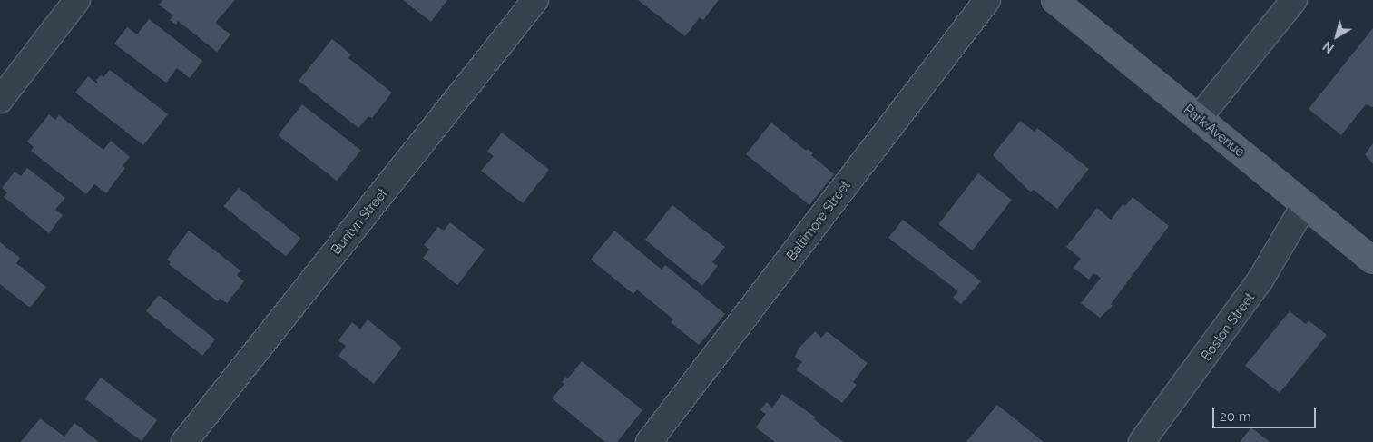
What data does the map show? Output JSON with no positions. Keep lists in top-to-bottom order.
{
  "streets": {
    "main road": ["Park Avenue"],
    "street": ["Baltimore Street", "Buntyn Street", "Boston Street"]
  },
  "crossings": [
    ["Park Avenue", "Boston Street"]
  ],
  "scale_bar": "20 m",
  "north": "bottom left"
}
